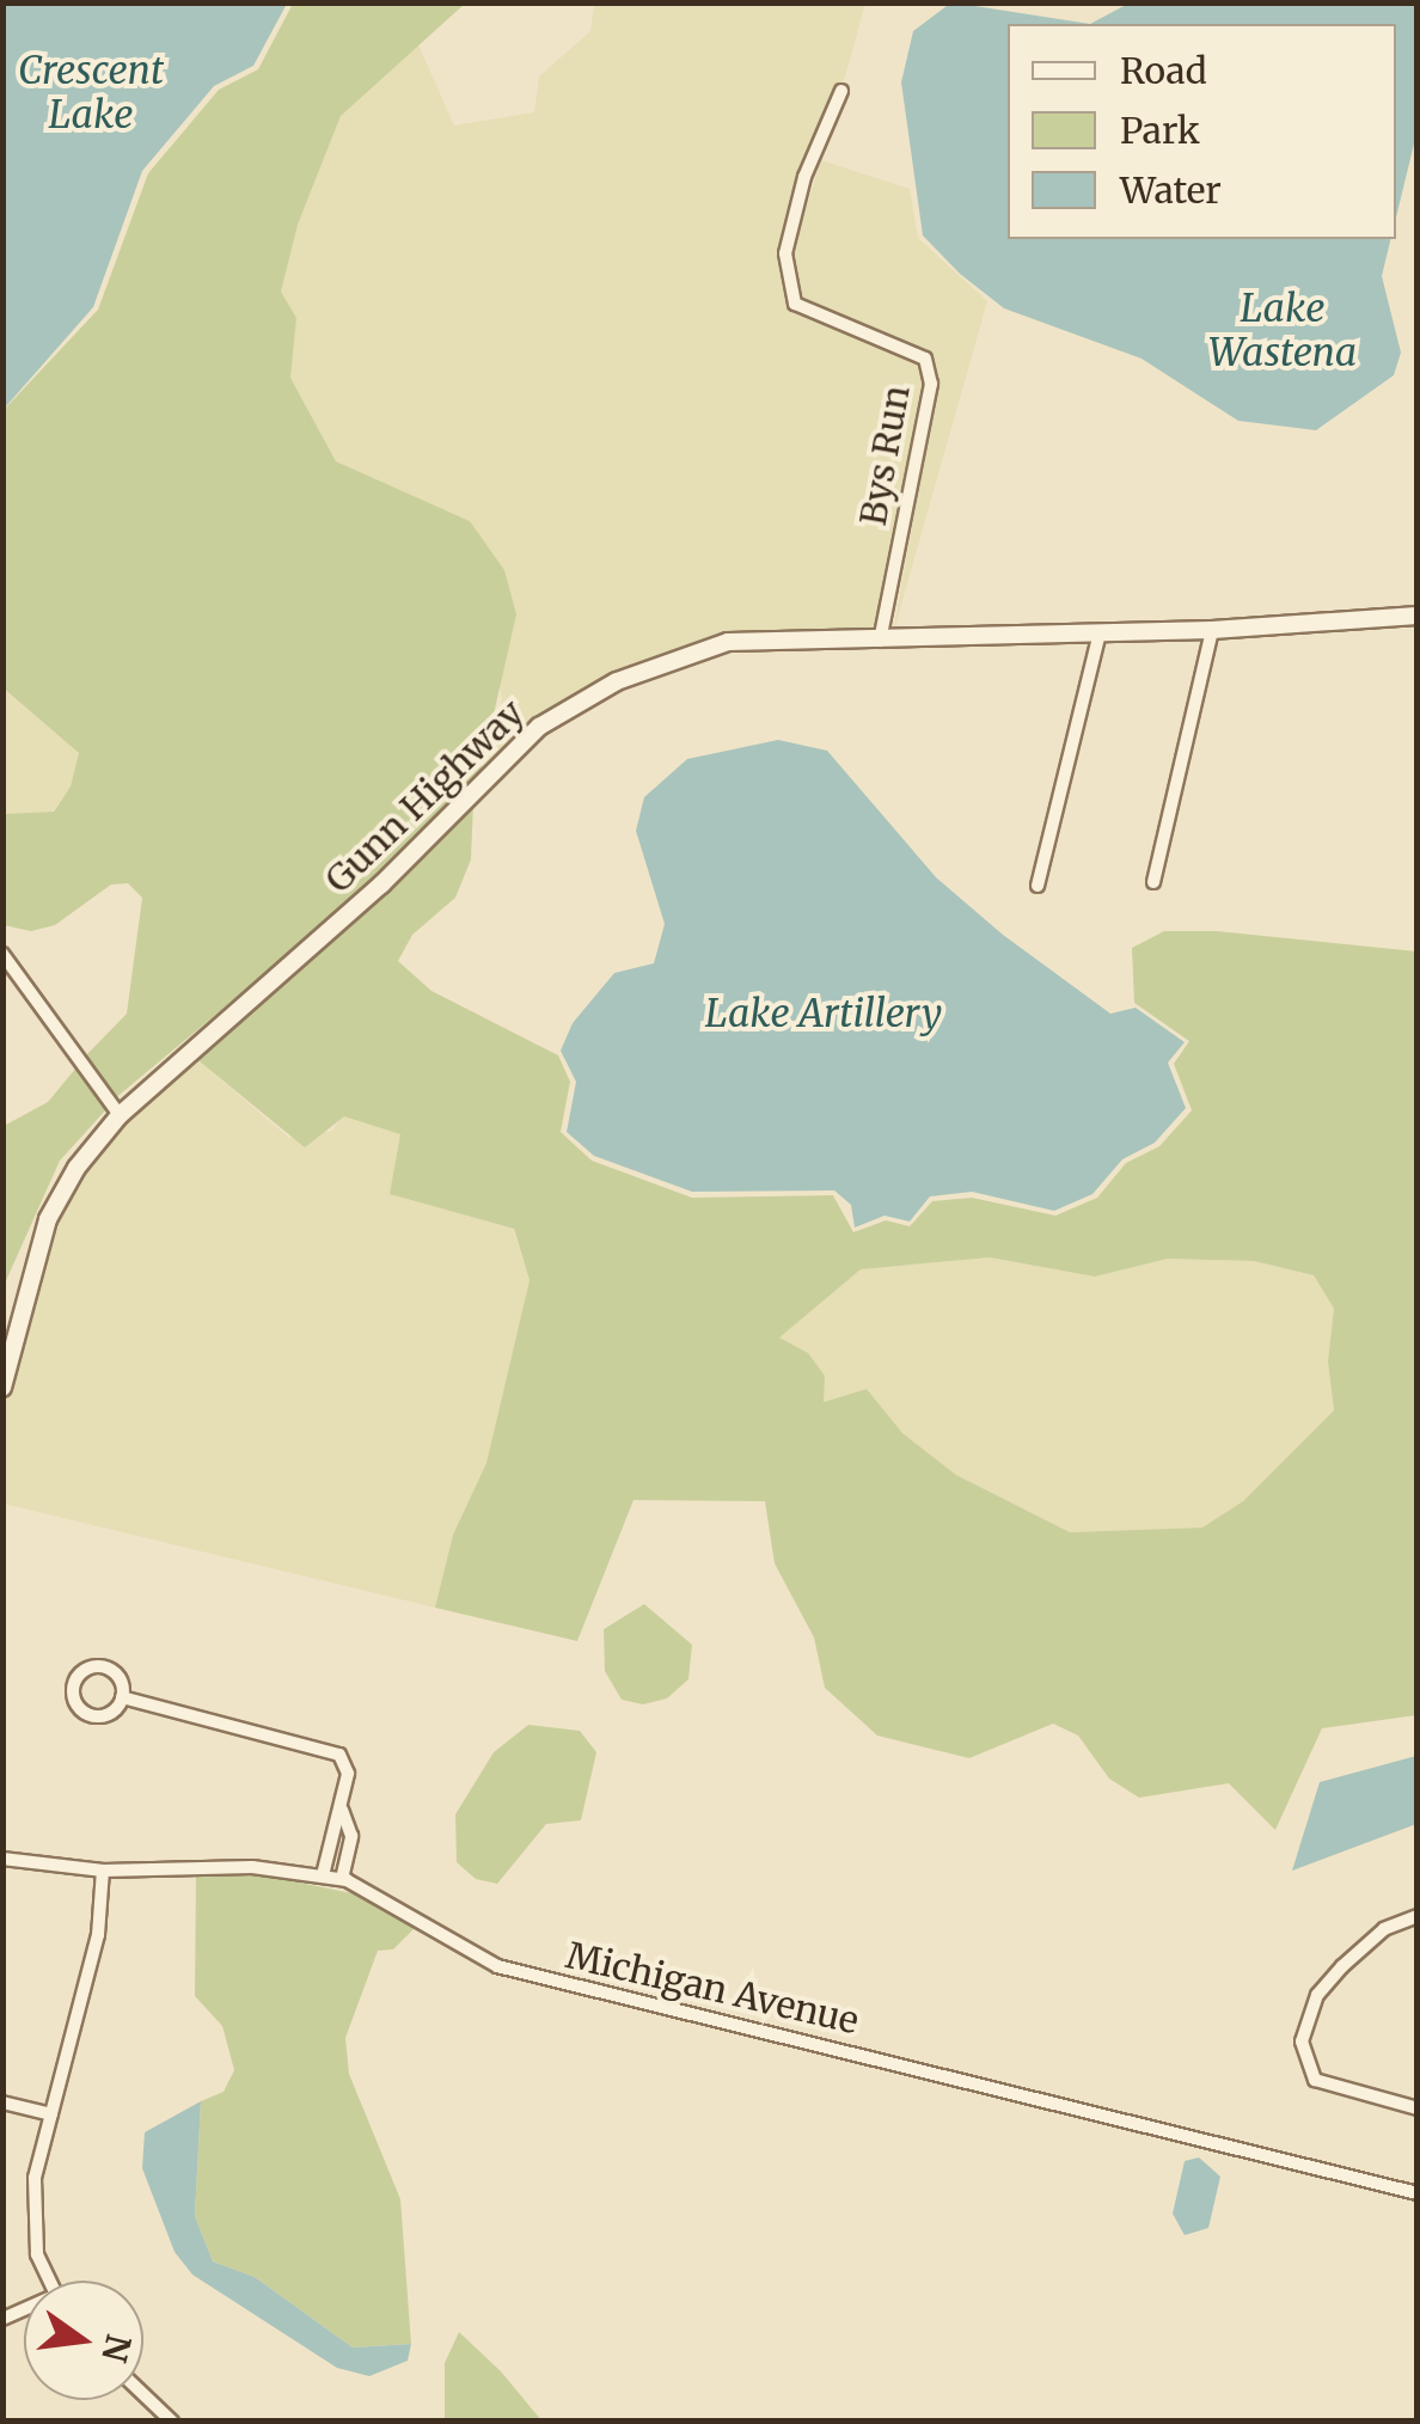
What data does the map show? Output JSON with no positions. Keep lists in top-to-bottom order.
{
  "streets": {
    "main road": ["Gunn Highway"],
    "street": ["Bys Run", "Michigan Avenue"]
  },
  "crossings": [
    ["Bys Run", "Gunn Highway"]
  ],
  "water": ["Crescent Lake", "Lake Wastena", "Lake Artillery"],
  "legend": ["Road", "Park", "Water"],
  "north": "right"
}
